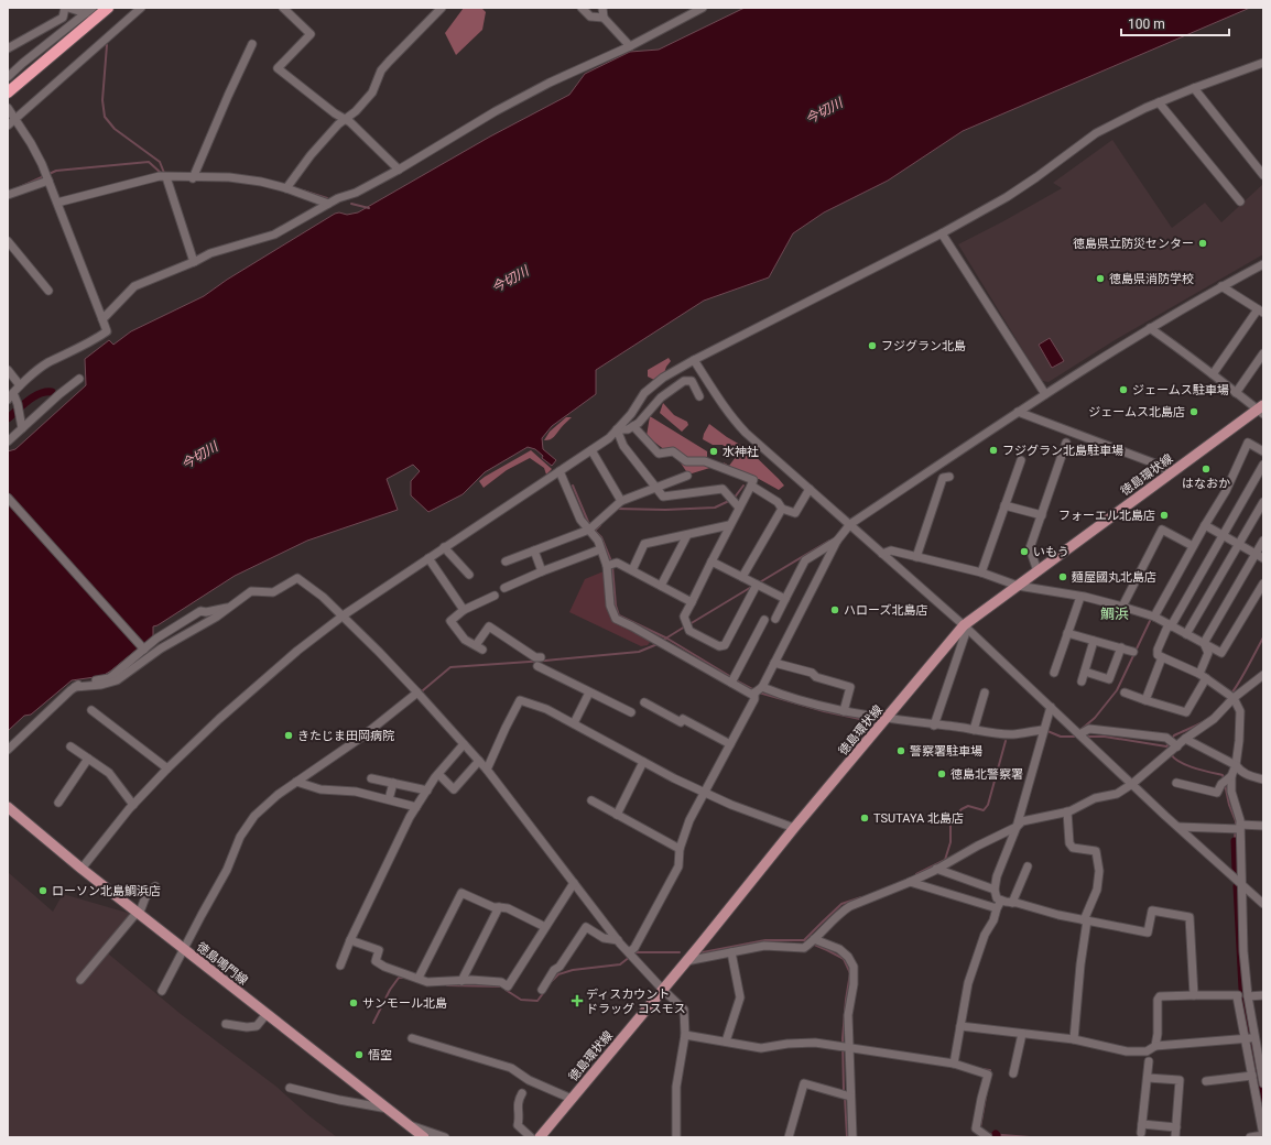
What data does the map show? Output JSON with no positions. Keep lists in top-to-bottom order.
{
  "streets": {
    "main road": ["徳島環状線", "徳島鳴門線"]
  },
  "districts": ["鯛浜"],
  "water": ["今切川"],
  "places": {
    "other": [
      "徳島県立防災センター",
      "徳島県消防学校",
      "フジグラン北島",
      "ジェームス駐車場",
      "ジェームス北島店",
      "フジグラン北島駐車場",
      "水神社",
      "はなおか",
      "フォーエル北島店",
      "いもう",
      "麵屋國丸北島店",
      "ハローズ北島店",
      "きたじま田岡病院",
      "警察署駐車場",
      "徳島北警察署",
      "TSUTAYA 北島店",
      "ローソン北島鯛浜店",
      "サンモール北島",
      "悟空"
    ],
    "health": ["ディスカウント ドラッグ コスモス"]
  },
  "scale_bar": "100 m"
}
